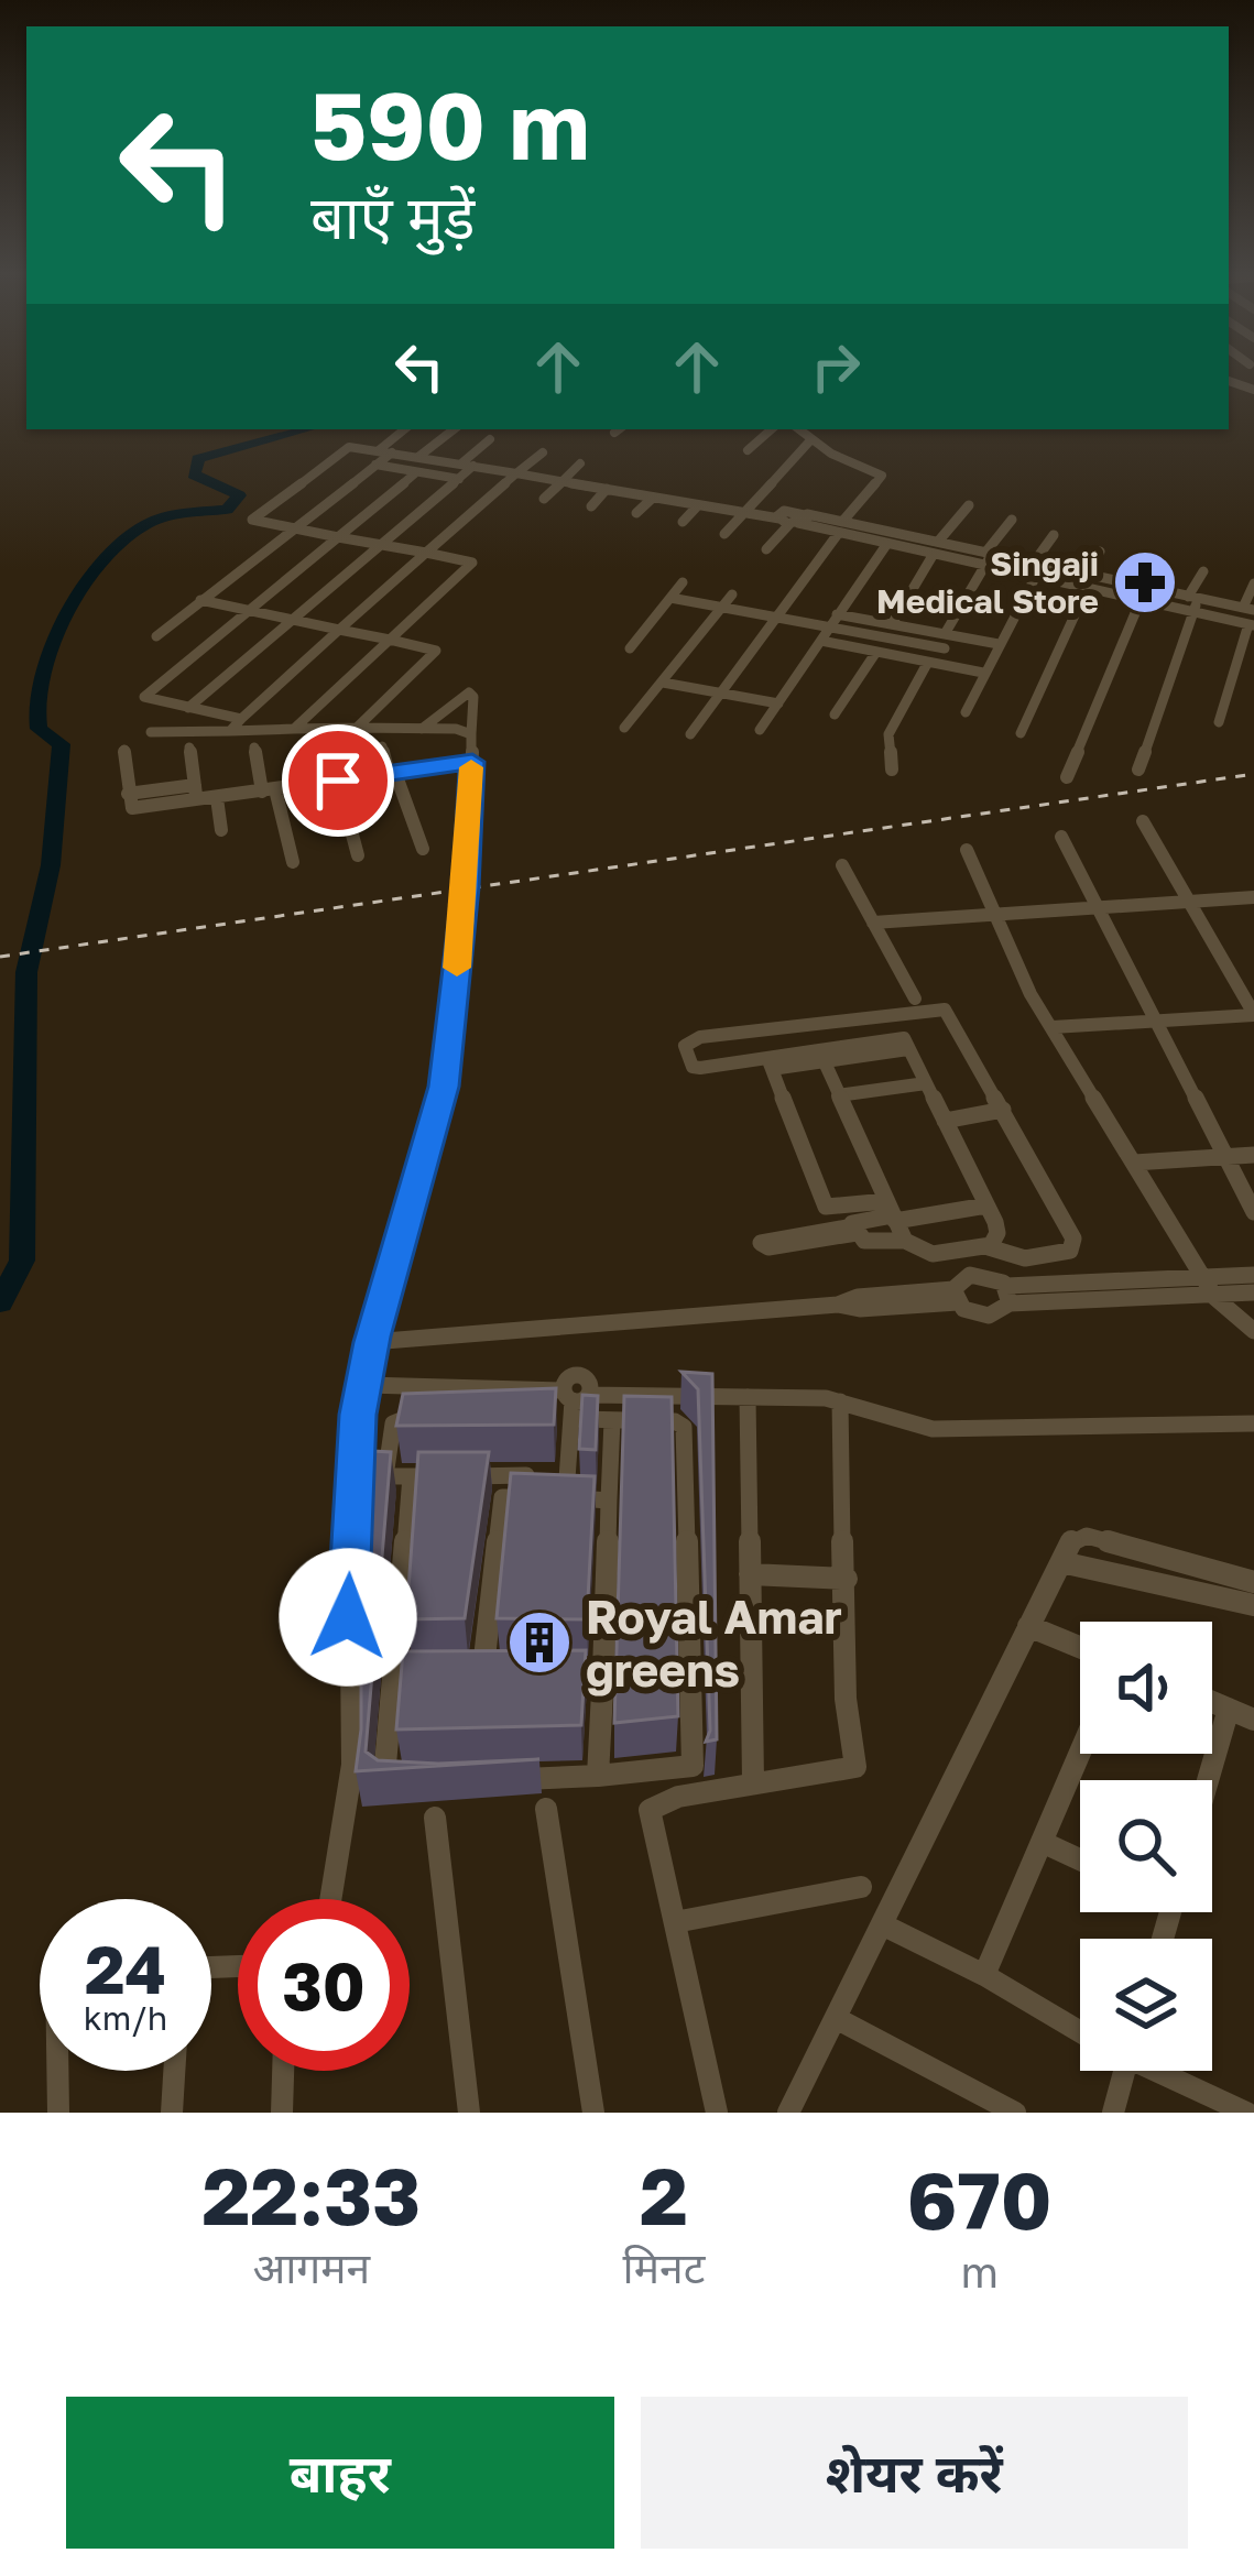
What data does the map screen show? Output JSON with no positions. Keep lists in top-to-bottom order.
{
  "places": {
    "pharmacy": ["Singaji Medical Store"],
    "building": ["Royal Amar greens"]
  },
  "page": {
    "turn": ["590 m", "बाएँ मुड़ें"],
    "speed": "24 km/h",
    "limit": "30",
    "eta": [
      "22:33",
      "आगमन",
      "2",
      "मिनट",
      "670",
      "m"
    ],
    "buttons": ["बाहर", "शेयर करें"]
  }
}
